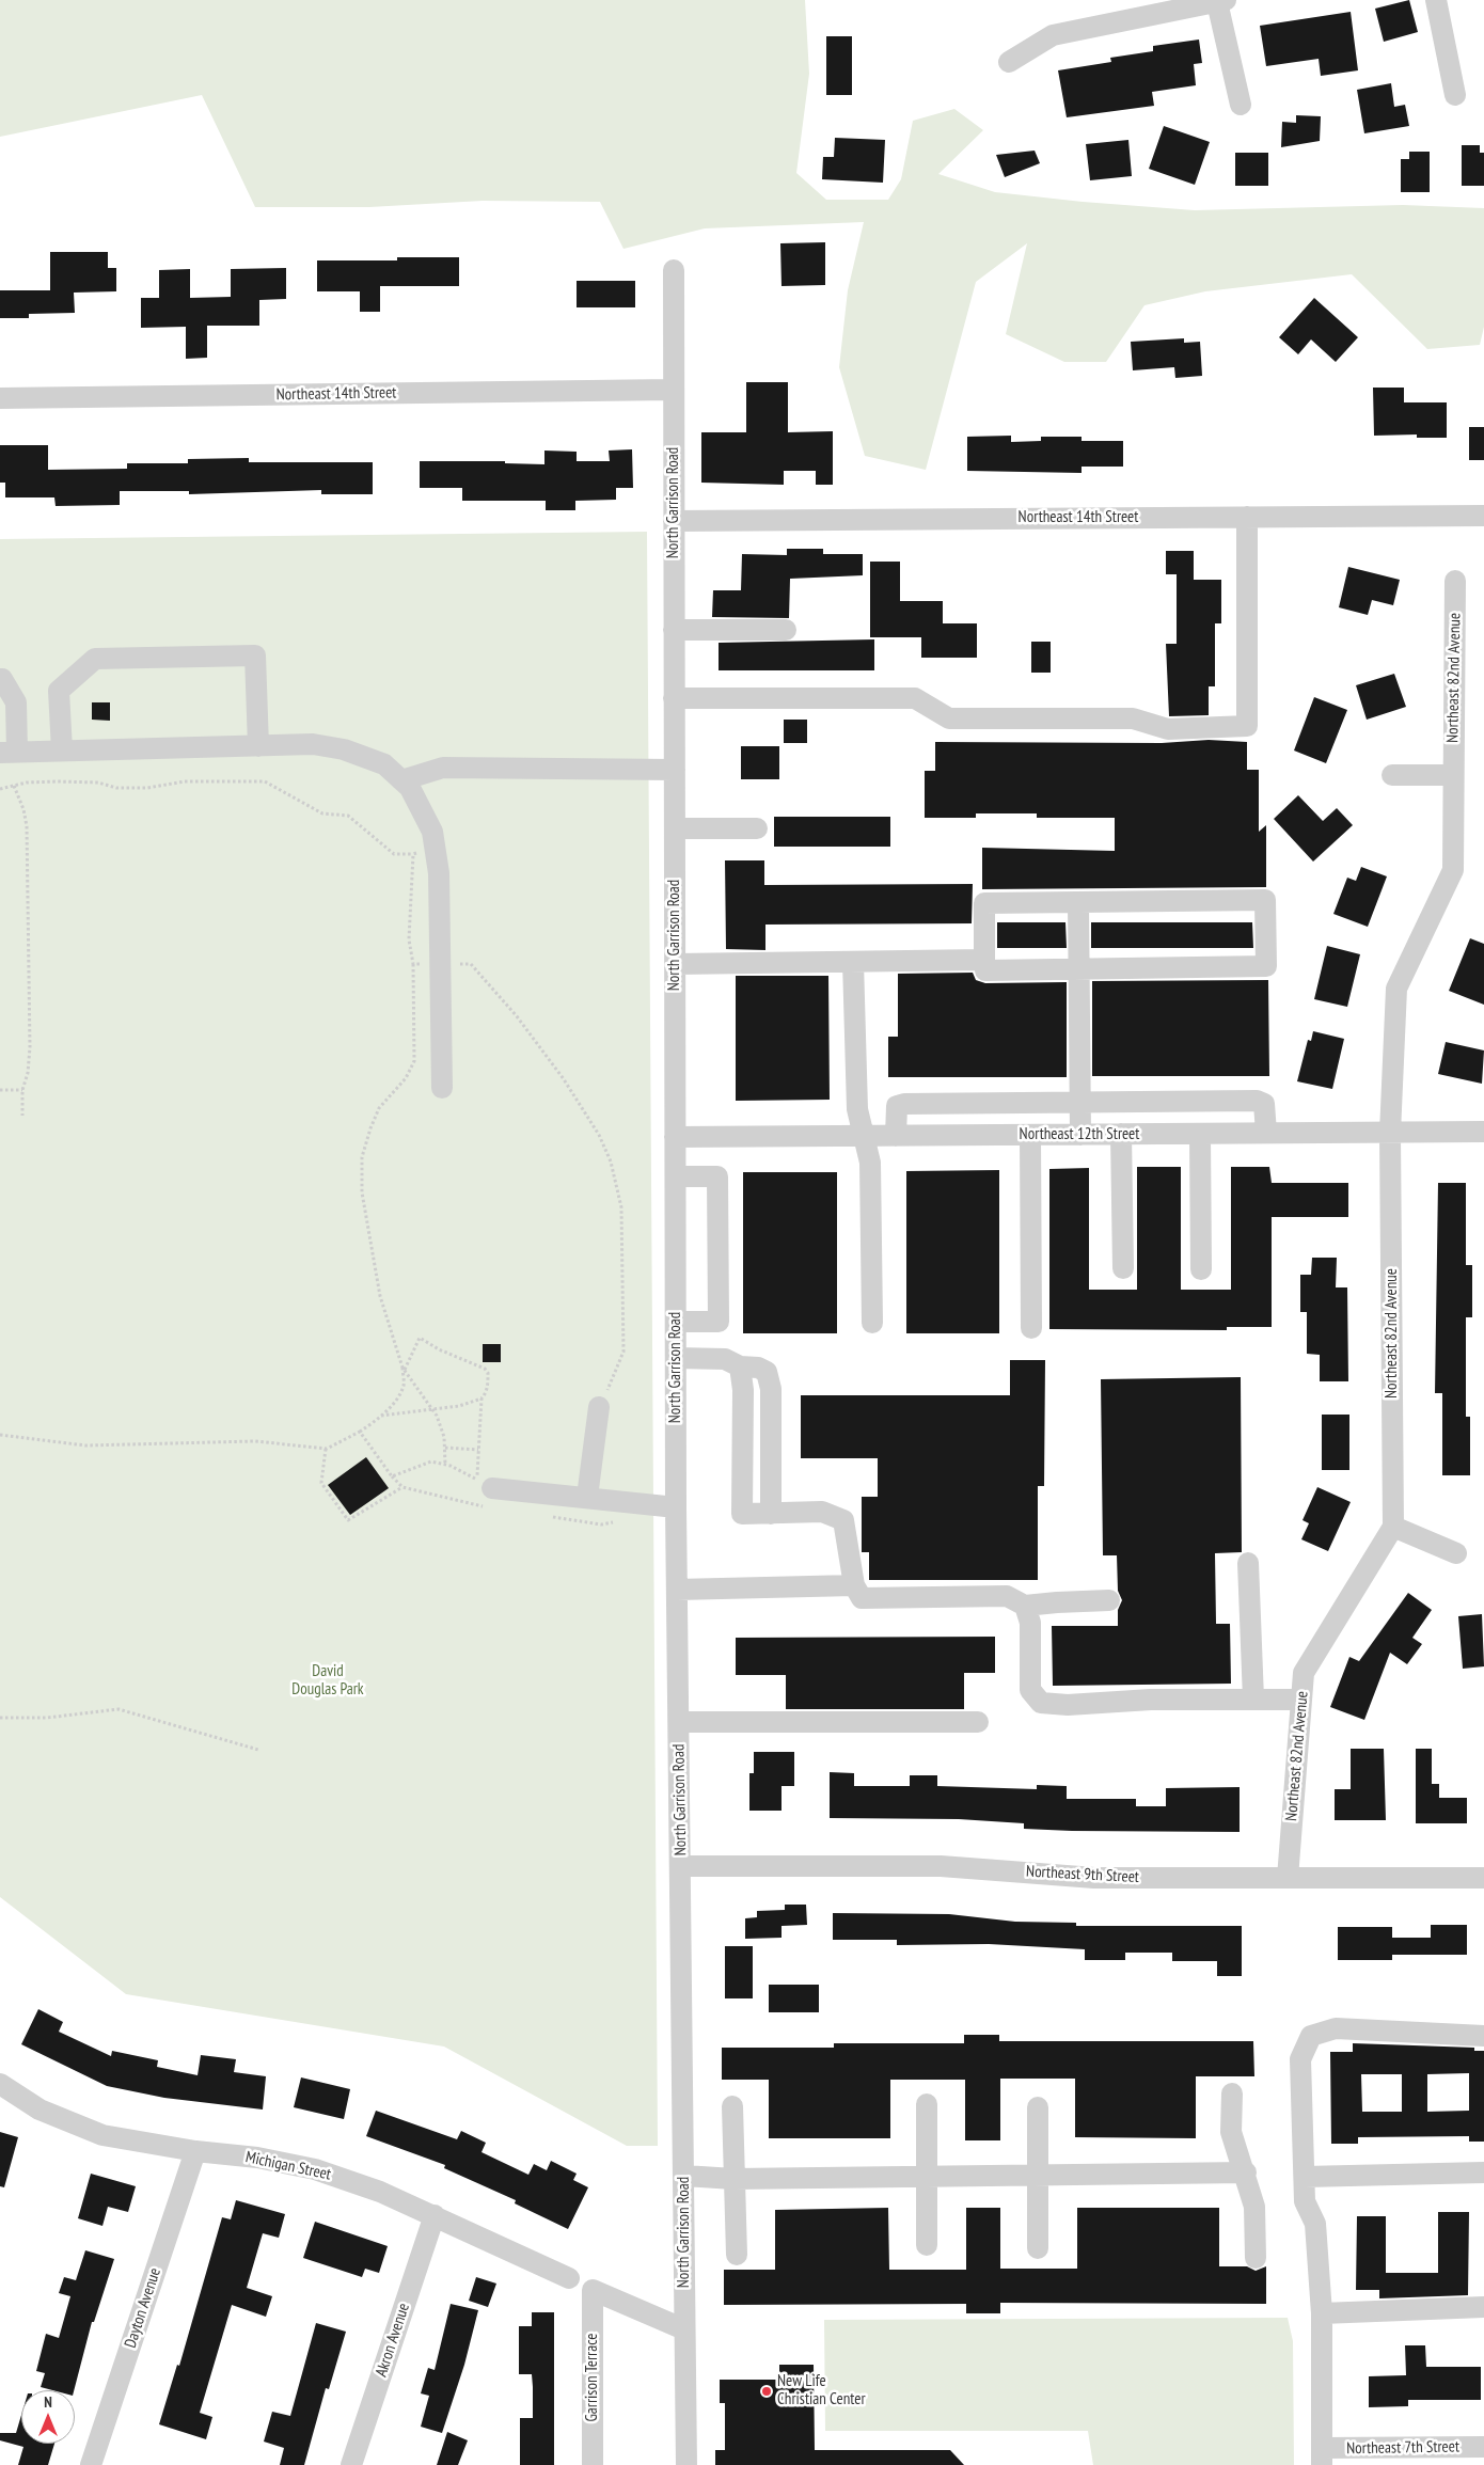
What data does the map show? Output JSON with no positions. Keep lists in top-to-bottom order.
{
  "streets": {
    "street": [
      "Northeast 14th Street",
      "North Garrison Road",
      "Northeast 82nd Avenue",
      "Northeast 12th Street",
      "Northeast 9th Street",
      "Michigan Street",
      "Dayton Avenue",
      "Akron Avenue",
      "Garrison Terrace",
      "Northeast 7th Street"
    ]
  },
  "crossings": [
    ["Northeast 14th Street", "North Garrison Road"],
    ["North Garrison Road", "Northeast 12th Street"],
    ["North Garrison Road", "Northeast 9th Street"],
    ["North Garrison Road", "Garrison Terrace"],
    ["Northeast 82nd Avenue", "Northeast 12th Street"],
    ["Northeast 82nd Avenue", "Northeast 9th Street"],
    ["Michigan Street", "Dayton Avenue"],
    ["Michigan Street", "Akron Avenue"]
  ],
  "parks": ["David Douglas Park"],
  "places": ["New Life Christian Center"],
  "north": "top"
}
